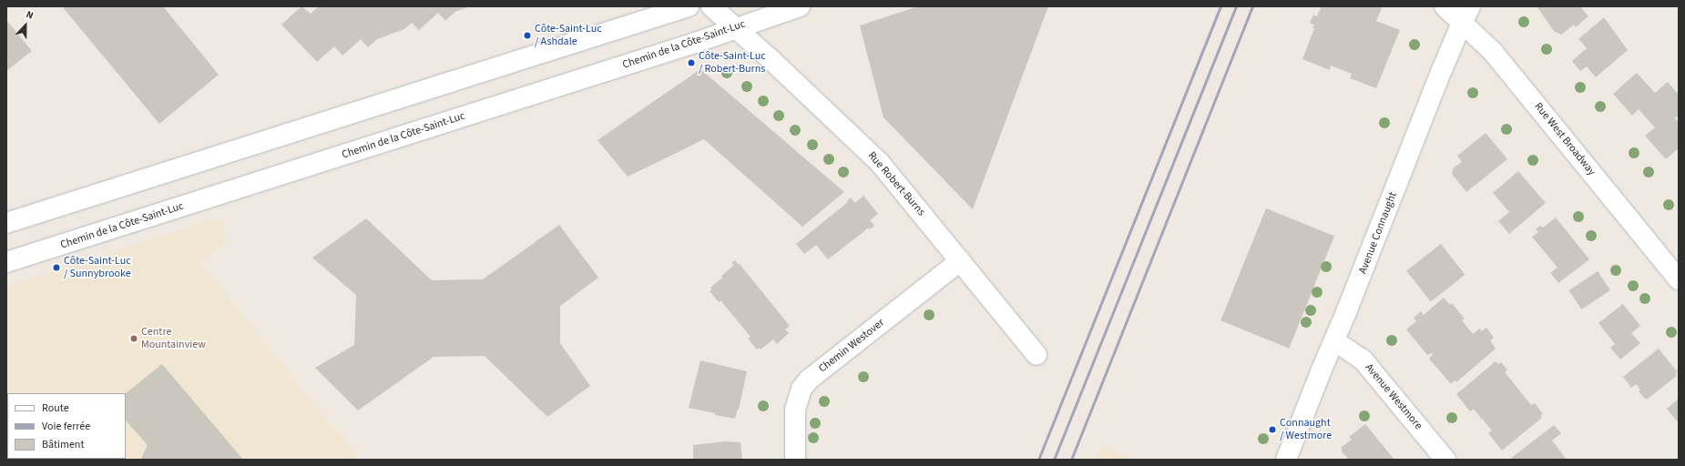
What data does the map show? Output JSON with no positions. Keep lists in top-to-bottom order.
{
  "streets": {
    "street": [
      "Chemin de la Côte-Saint-Luc",
      "Rue West Broadway",
      "Rue Robert-Burns",
      "Avenue Connaught",
      "Chemin Westover",
      "Avenue Westmore"
    ]
  },
  "crossings": [
    ["Chemin de la Côte-Saint-Luc", "Rue Robert-Burns"],
    ["Rue West Broadway", "Avenue Connaught"],
    ["Rue Robert-Burns", "Chemin Westover"],
    ["Avenue Connaught", "Avenue Westmore"]
  ],
  "places": [
    "Côte-Saint-Luc / Ashdale",
    "Côte-Saint-Luc / Robert-Burns",
    "Côte-Saint-Luc / Sunnybrooke",
    "Centre Mountainview",
    "Connaught / Westmore"
  ],
  "legend": ["Route", "Voie ferrée", "Bâtiment"],
  "north": "top"
}
